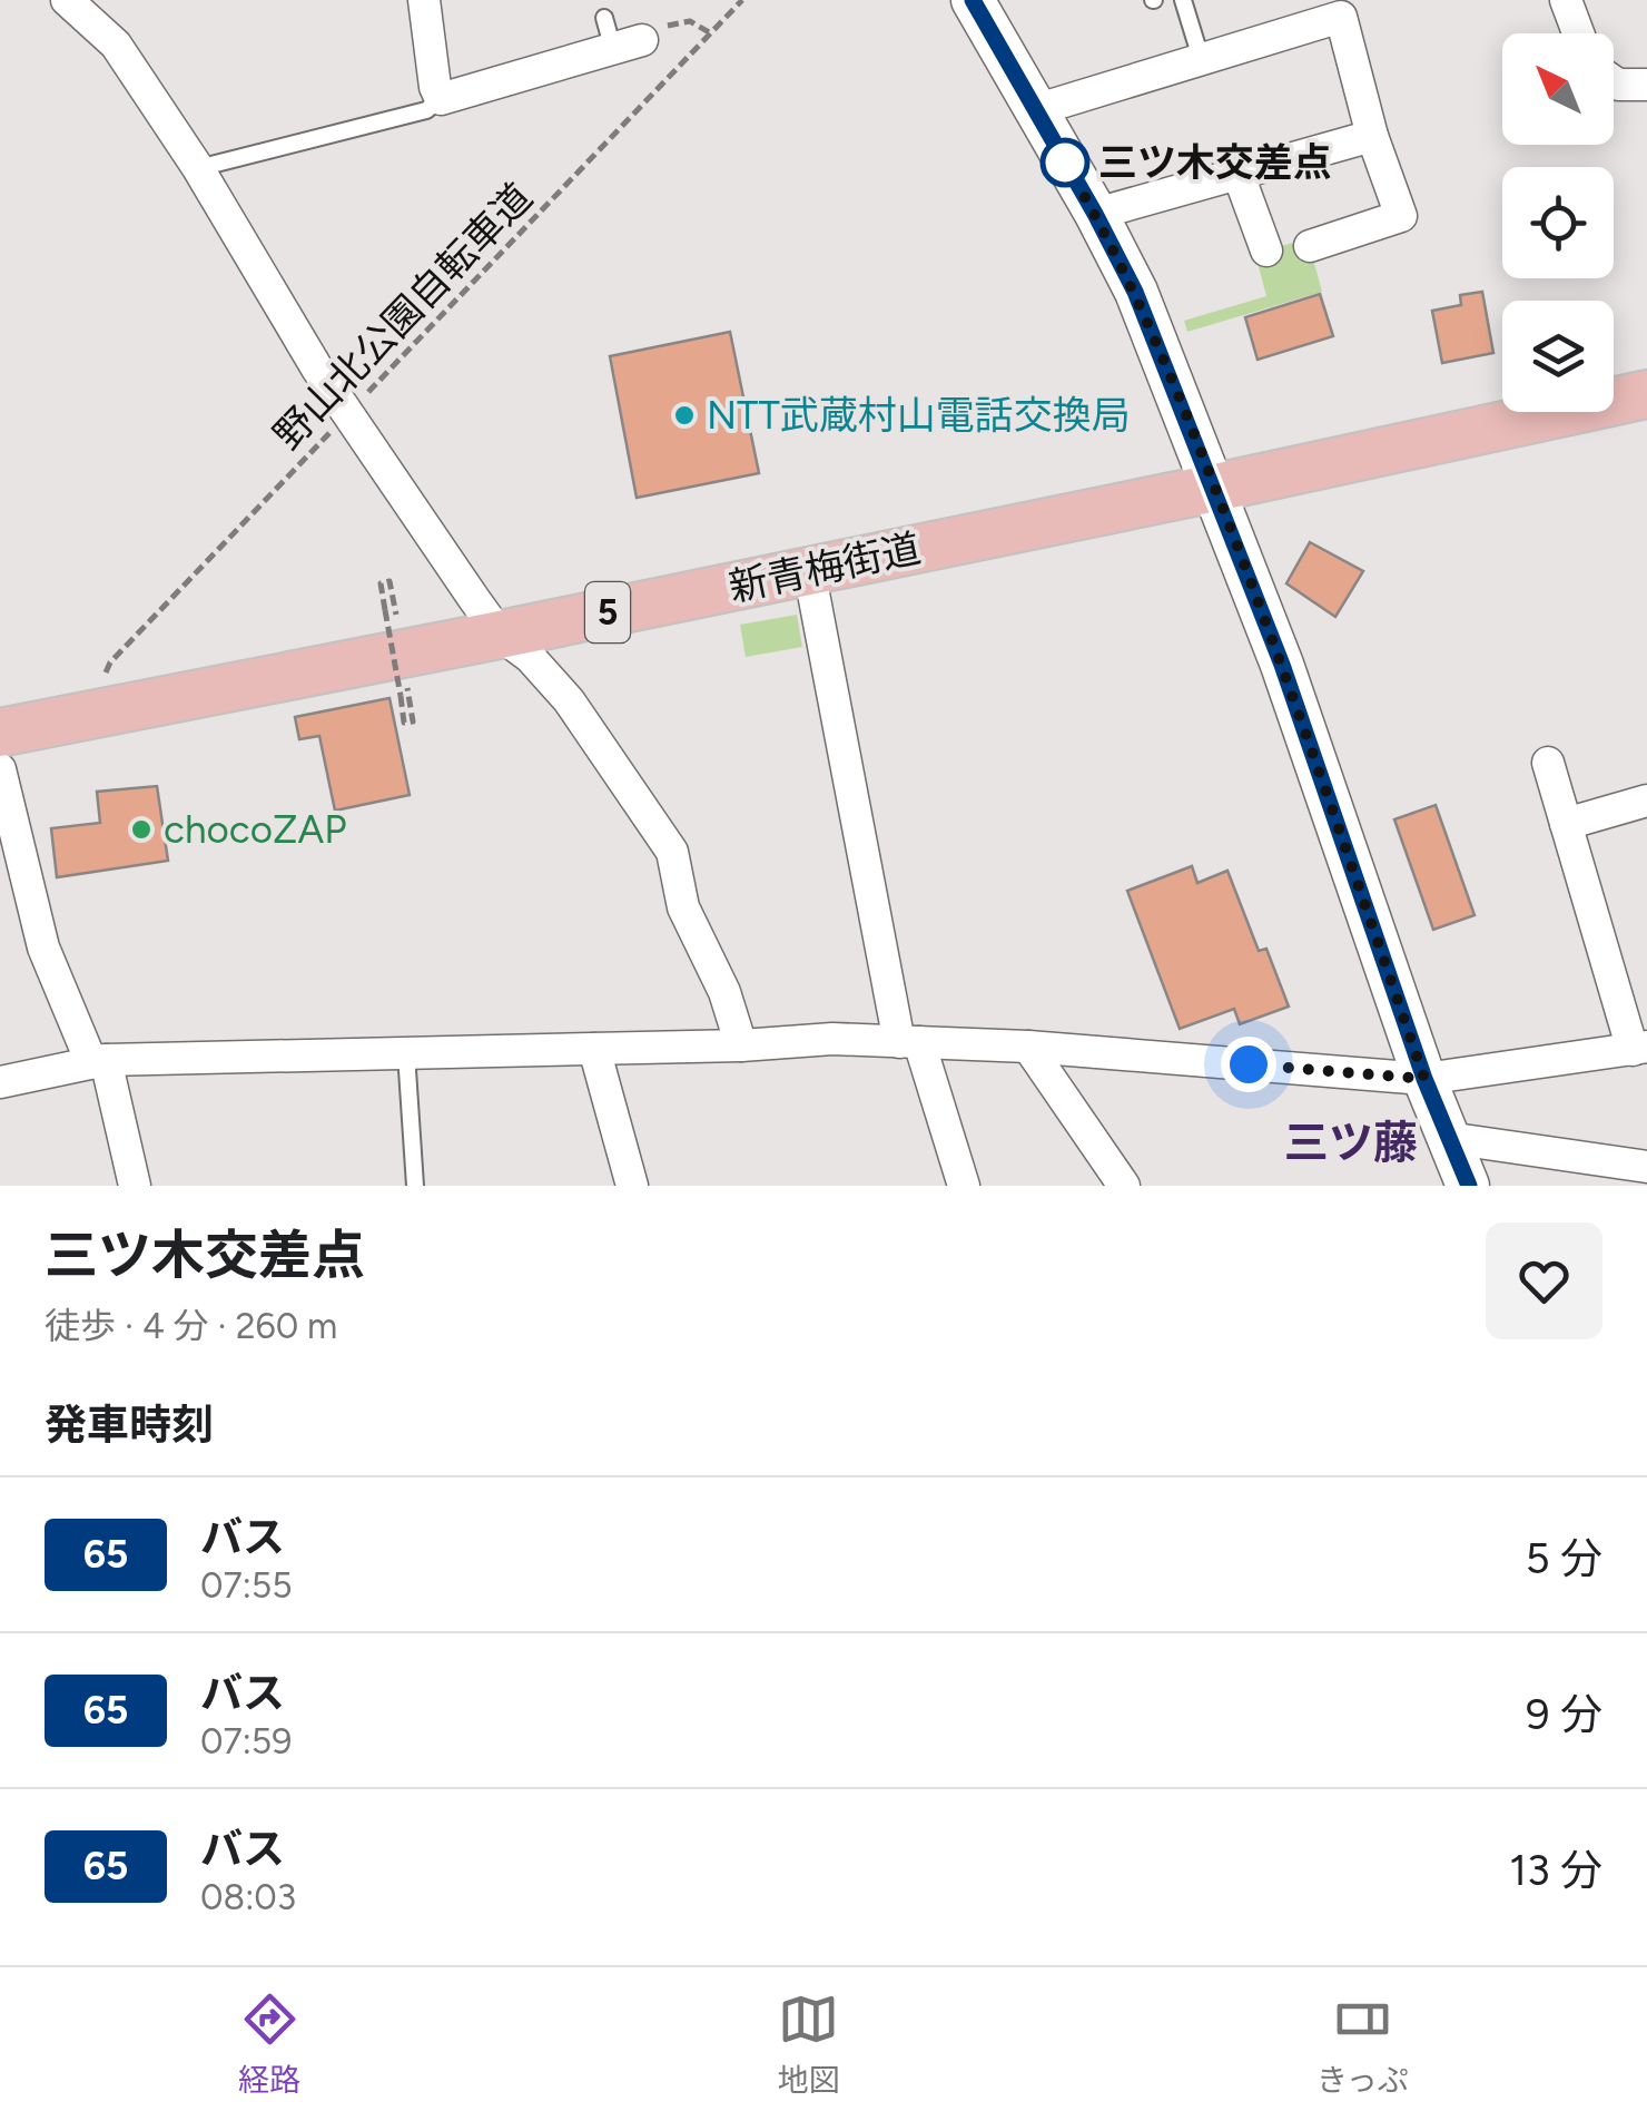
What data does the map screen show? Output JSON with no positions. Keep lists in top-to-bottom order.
{
  "streets": {
    "main road": ["新青梅街道", "5"],
    "path": ["野山北公園自転車道"]
  },
  "districts": ["三ツ藤"],
  "places": ["三ツ木交差点", "NTT武蔵村山電話交換局", "chocoZAP"],
  "lines": ["bus line 65"],
  "north": "top left",
  "page": {
    "heading": [
      ["三ツ木交差点", "徒歩 · 4 分 · 260 m"],
      "発車時刻"
    ],
    "list": [
      {
        "mark": "65",
        "name": "バス",
        "note": "07:55",
        "value": "5 分"
      },
      {
        "mark": "65",
        "name": "バス",
        "note": "07:59",
        "value": "9 分"
      },
      {
        "mark": "65",
        "name": "バス",
        "note": "08:03",
        "value": "13 分"
      }
    ],
    "tabs": ["経路", "地図", "きっぷ"]
  }
}
